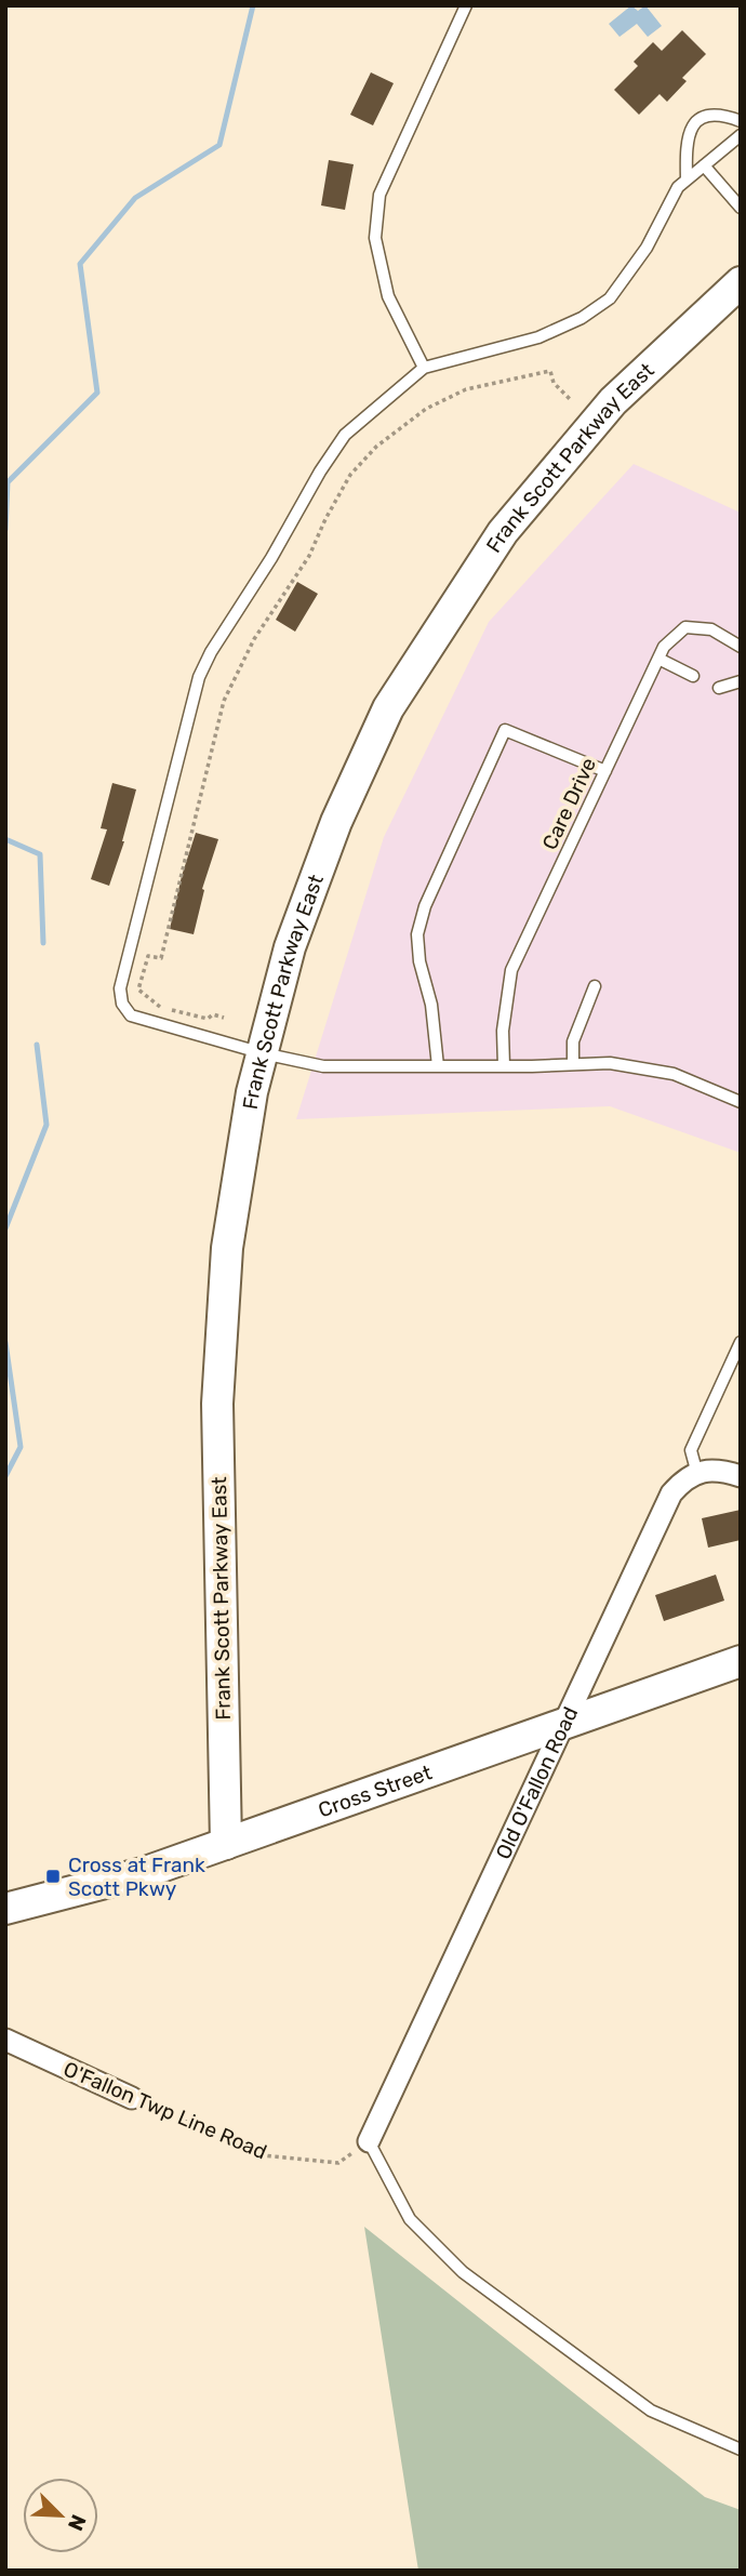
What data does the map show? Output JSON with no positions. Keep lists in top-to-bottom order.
{
  "streets": {
    "main road": ["Frank Scott Parkway East", "Cross Street"],
    "street": ["Old O'Fallon Road", "O'Fallon Twp Line Road"],
    "lane": ["Care Drive"]
  },
  "crossings": [
    ["Frank Scott Parkway East", "Cross Street"],
    ["Old O'Fallon Road", "Cross Street"],
    ["Old O'Fallon Road", "O'Fallon Twp Line Road"]
  ],
  "places": {
    "transit": ["Cross at Frank Scott Pkwy"]
  },
  "north": "bottom right"
}
